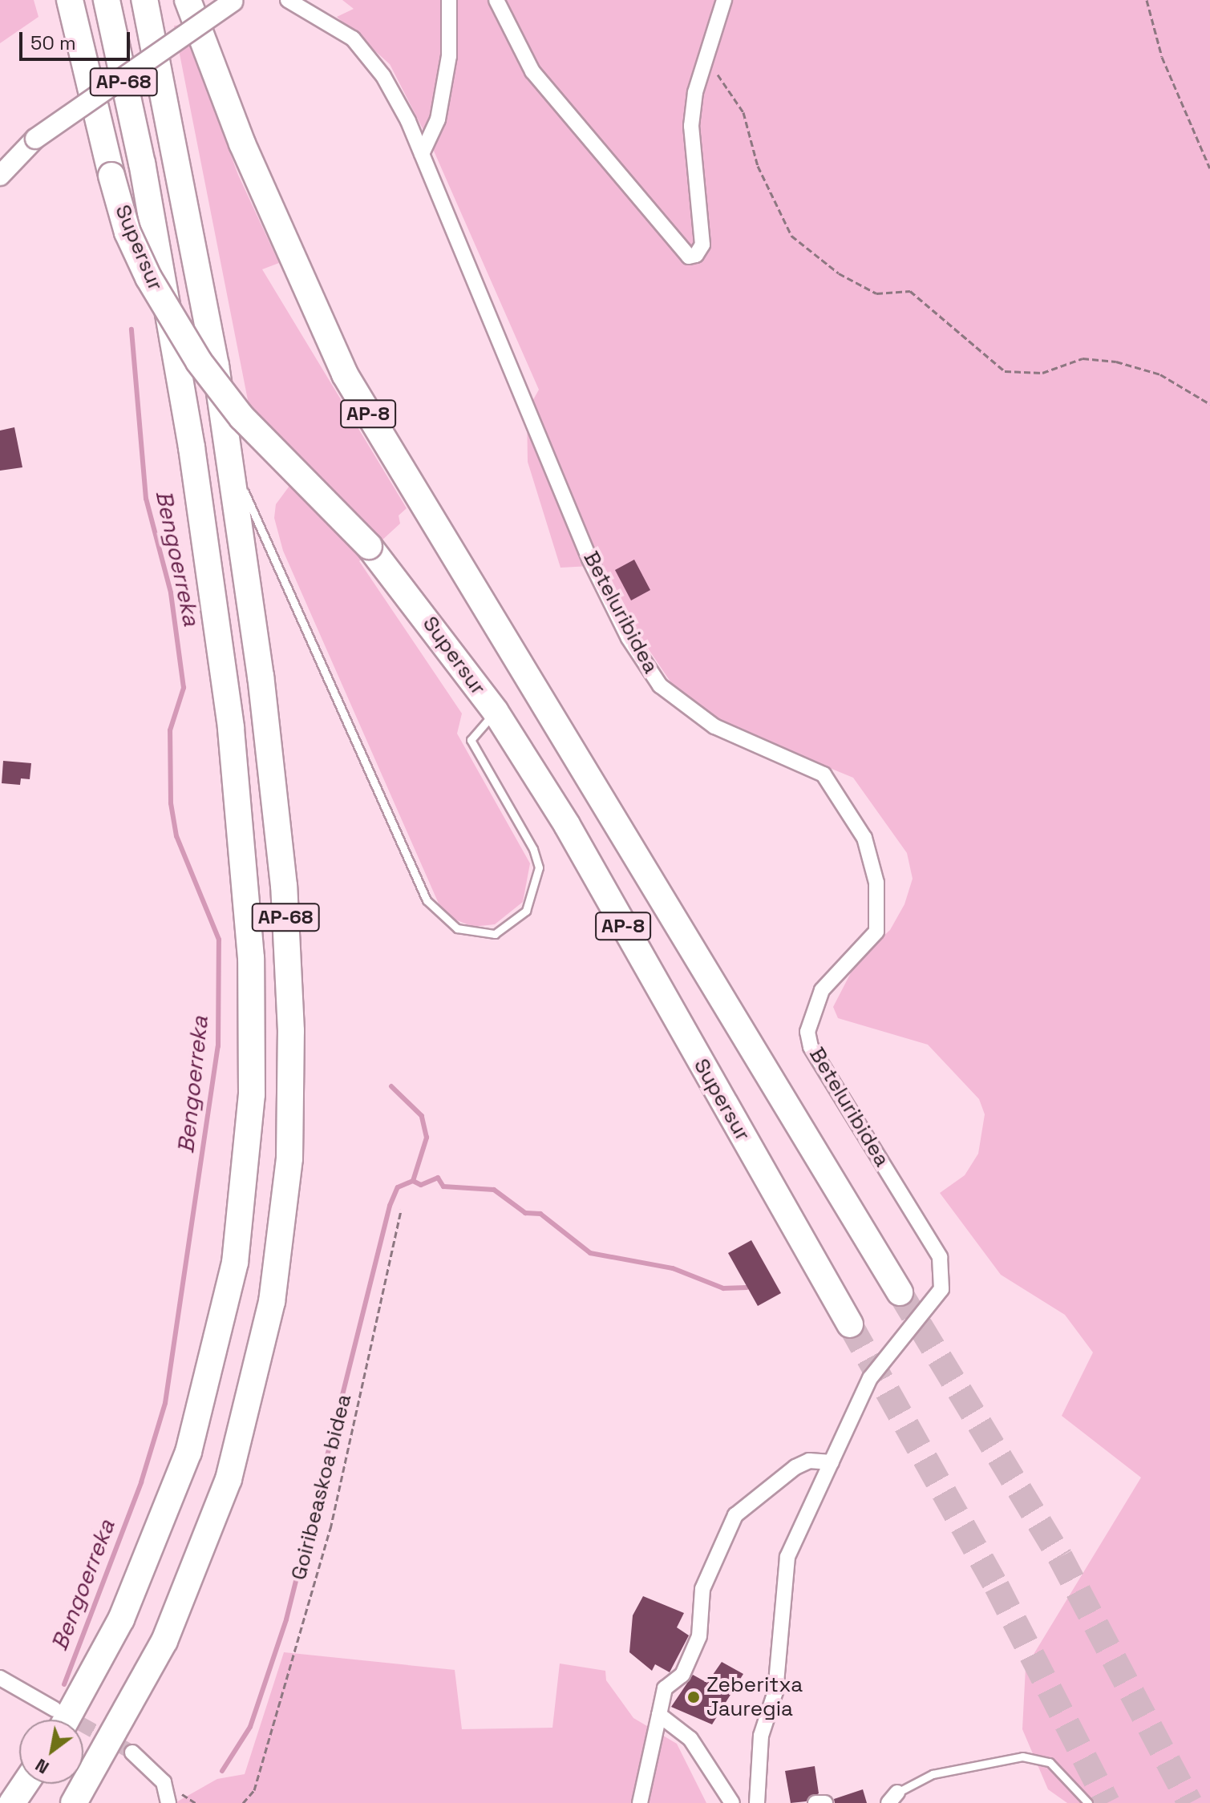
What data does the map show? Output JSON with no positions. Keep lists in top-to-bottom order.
{
  "streets": {
    "highway": ["AP-68", "Supersur", "AP-8"],
    "street": ["Beteluribidea"],
    "path": ["Goiribeaskoa bidea"]
  },
  "water": ["Bengoerreka"],
  "places": ["Zeberitxa Jauregia"],
  "scale_bar": "50 m",
  "north": "bottom left"
}
